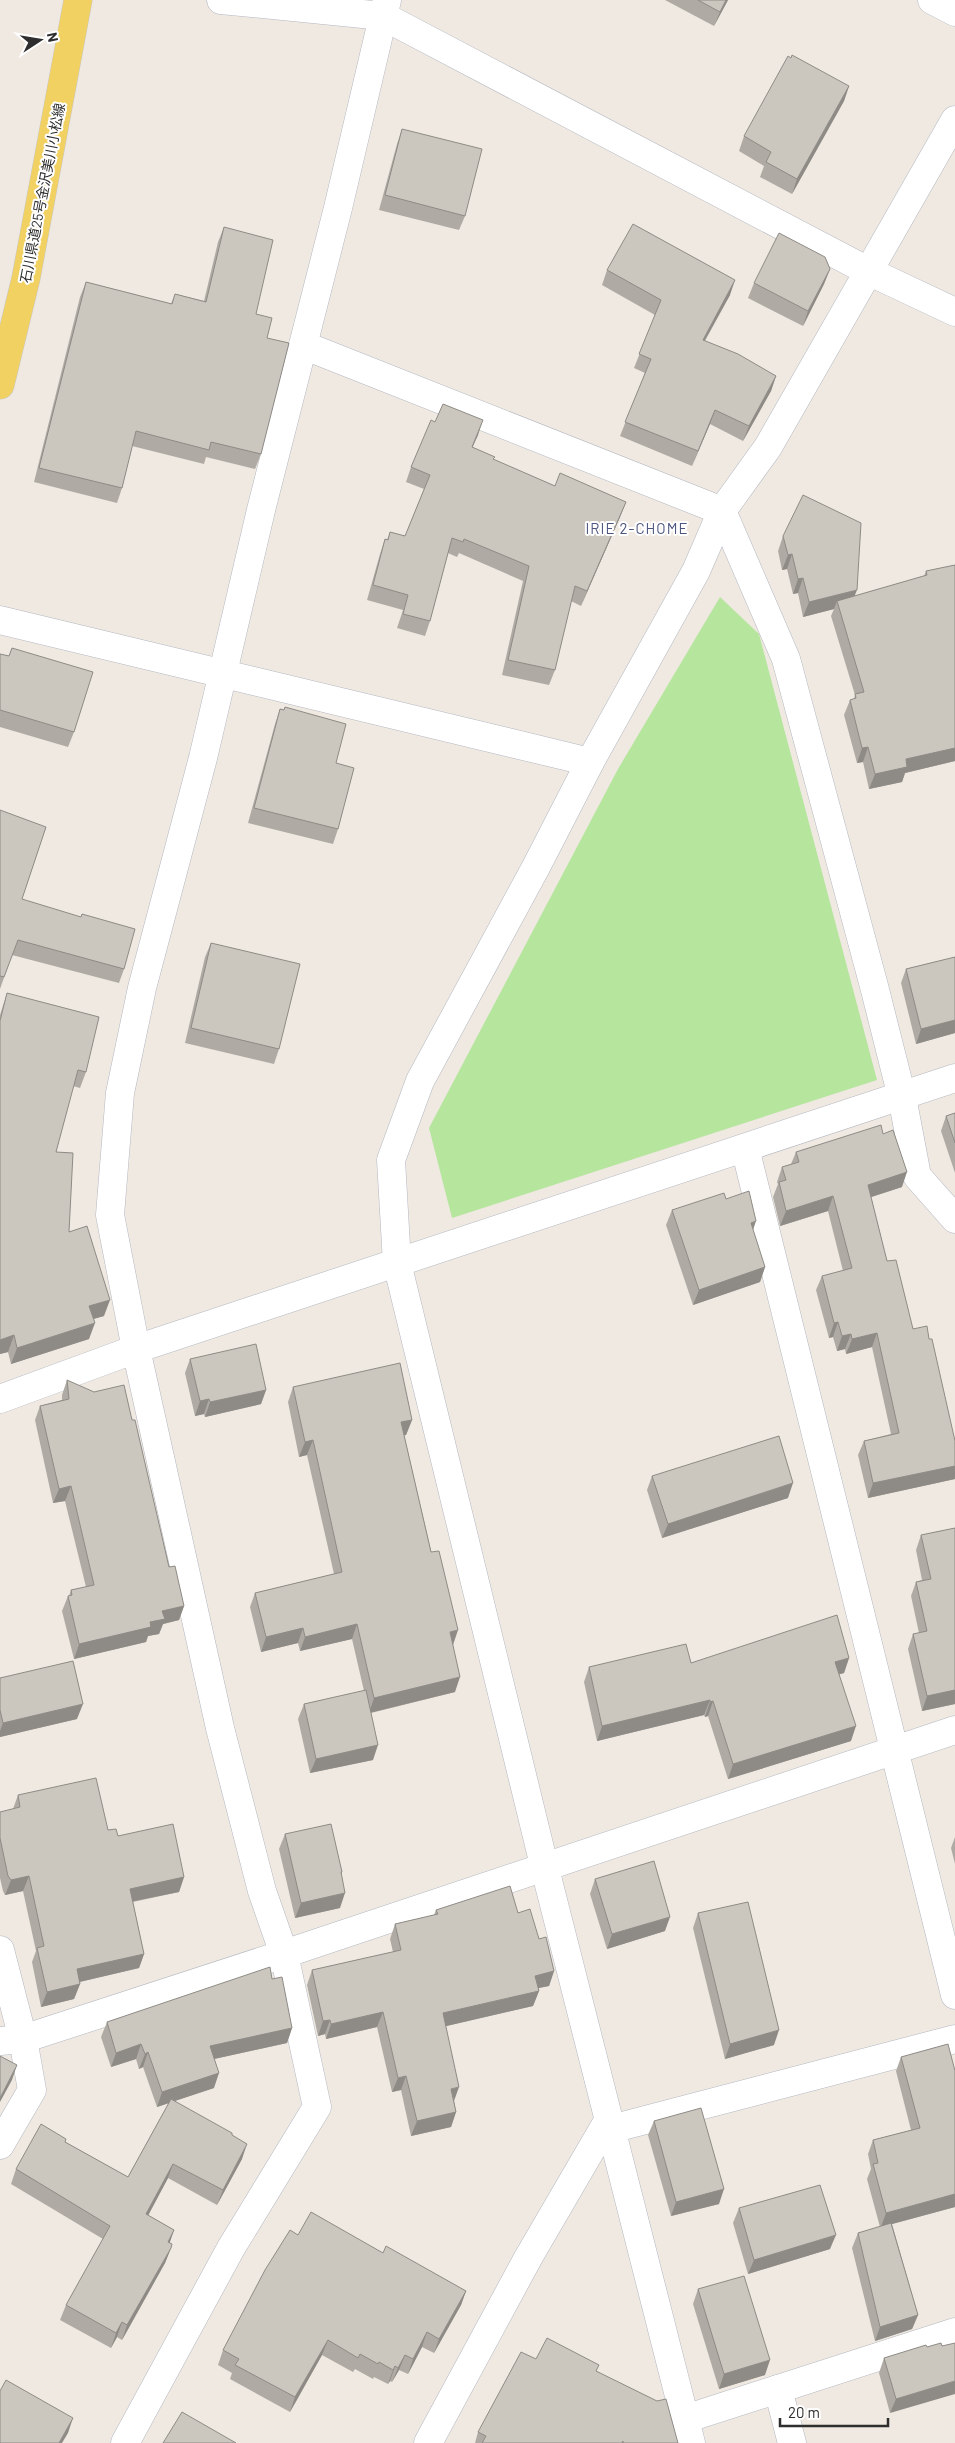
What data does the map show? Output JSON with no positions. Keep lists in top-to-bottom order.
{
  "streets": {
    "main road": ["石川県道25号金沢美川小松線"]
  },
  "districts": ["IRIE 2-CHOME"],
  "scale_bar": "20 m",
  "north": "right"
}
